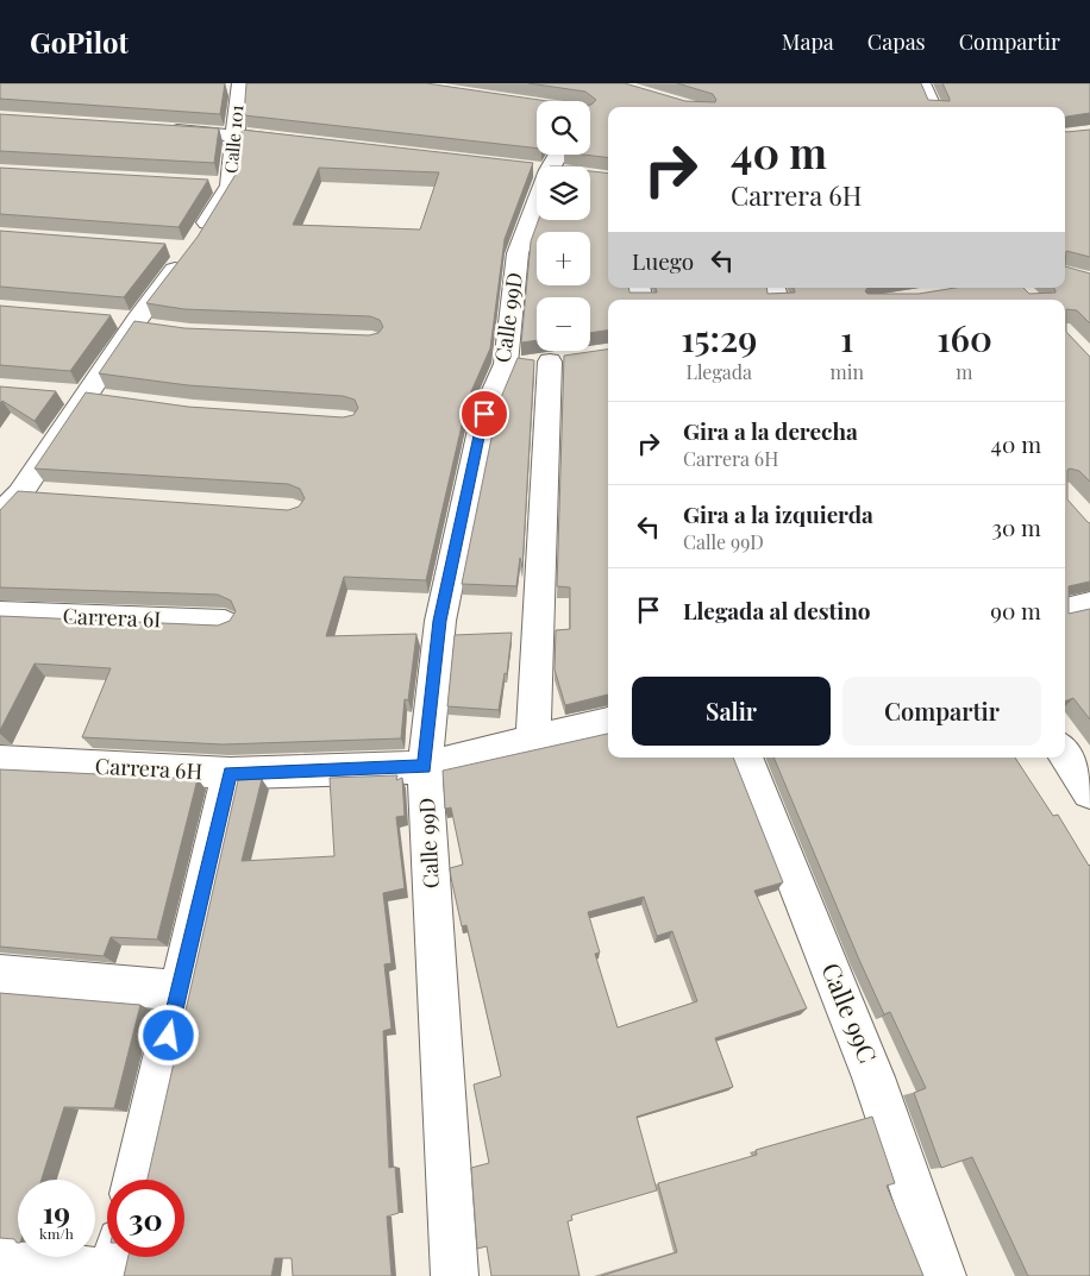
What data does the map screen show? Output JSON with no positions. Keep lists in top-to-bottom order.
{
  "streets": {
    "street": [
      "Calle 101",
      "Calle 99D",
      "Carrera 6I",
      "Carrera 6H",
      "Calle 99C"
    ]
  },
  "crossings": [
    ["Calle 99D", "Carrera 6H"]
  ],
  "page": {
    "header": "GoPilot",
    "nav": ["Mapa", "Capas", "Compartir"],
    "map_buttons": ["+", "−"],
    "turn": ["40 m", "Carrera 6H"],
    "then": "Luego",
    "eta": [
      "15:29",
      "Llegada",
      "1",
      "min",
      "160",
      "m"
    ],
    "list": [
      {
        "name": "Gira a la derecha",
        "note": "Carrera 6H",
        "value": "40 m"
      },
      {
        "name": "Gira a la izquierda",
        "note": "Calle 99D",
        "value": "30 m"
      },
      {
        "name": "Llegada al destino",
        "value": "90 m"
      }
    ],
    "buttons": ["Salir", "Compartir"],
    "speed": "19 km/h",
    "limit": "30"
  }
}
